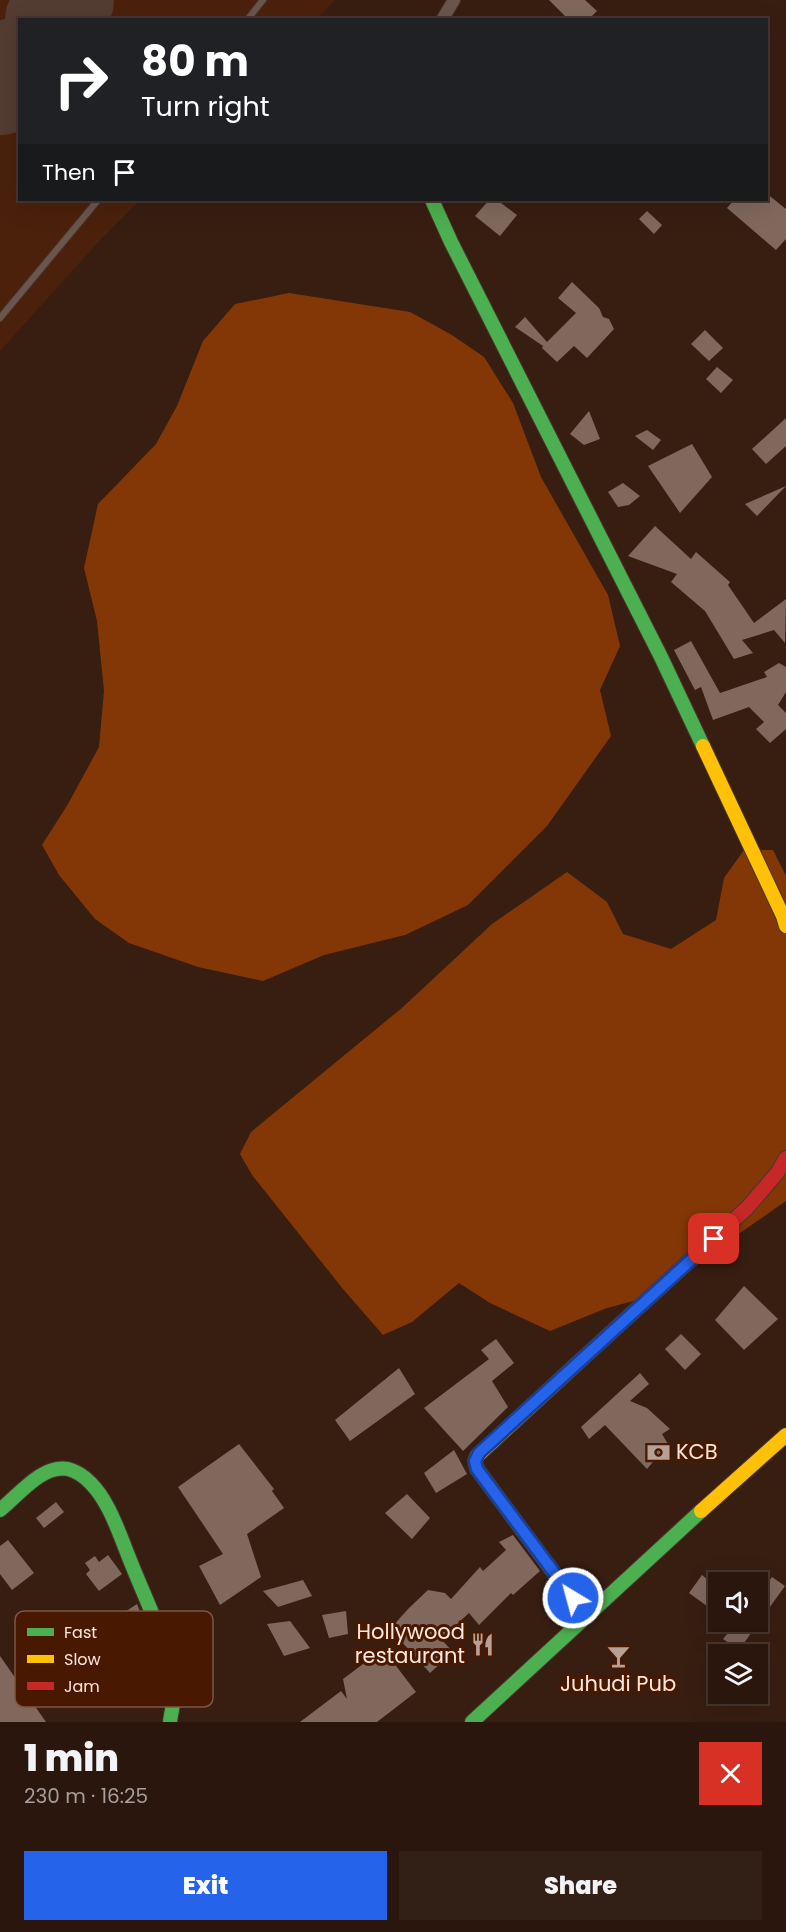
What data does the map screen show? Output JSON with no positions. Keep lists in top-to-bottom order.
{
  "places": {
    "bank": ["KCB"],
    "restaurant": ["Hollywood restaurant"],
    "bar": ["Juhudi Pub"]
  },
  "legend": ["Fast", "Slow", "Jam"],
  "page": {
    "turn": ["80 m", "Turn right"],
    "then": "Then",
    "heading": ["1 min", "230 m · 16:25"],
    "buttons": ["Exit", "Share"]
  }
}
